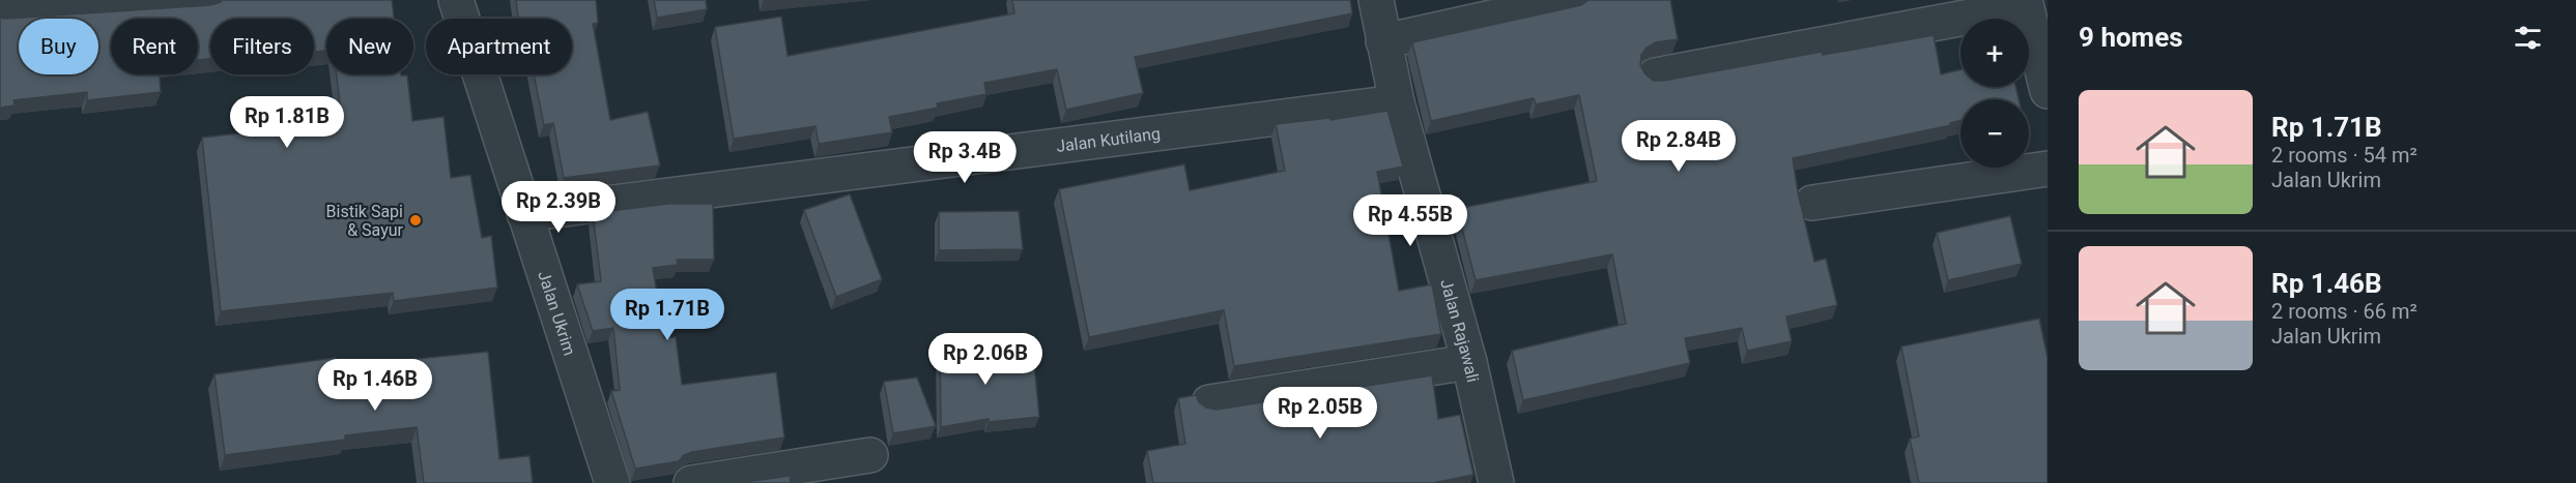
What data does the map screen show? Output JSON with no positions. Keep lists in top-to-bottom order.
{
  "streets": {
    "street": ["Jalan Kutilang", "Jalan Ukrim", "Jalan Rajawali"]
  },
  "crossings": [
    ["Jalan Kutilang", "Jalan Ukrim"],
    ["Jalan Kutilang", "Jalan Rajawali"]
  ],
  "places": ["Bistik Sapi & Sayur"],
  "page": {
    "heading": "9 homes",
    "map_buttons": ["+", "−"],
    "chip": [
      "Buy",
      "Rent",
      "Filters",
      "New",
      "Apartment"
    ],
    "list": [
      {
        "name": "Rp 1.71B",
        "note": "2 rooms · 54 m² · Jalan Ukrim"
      },
      {
        "name": "Rp 1.46B",
        "note": "2 rooms · 66 m² · Jalan Ukrim"
      }
    ],
    "price": [
      "Rp 1.81B",
      "Rp 2.84B",
      "Rp 3.4B",
      "Rp 2.39B",
      "Rp 4.55B",
      "Rp 1.71B",
      "Rp 2.06B",
      "Rp 1.46B",
      "Rp 2.05B"
    ]
  }
}
